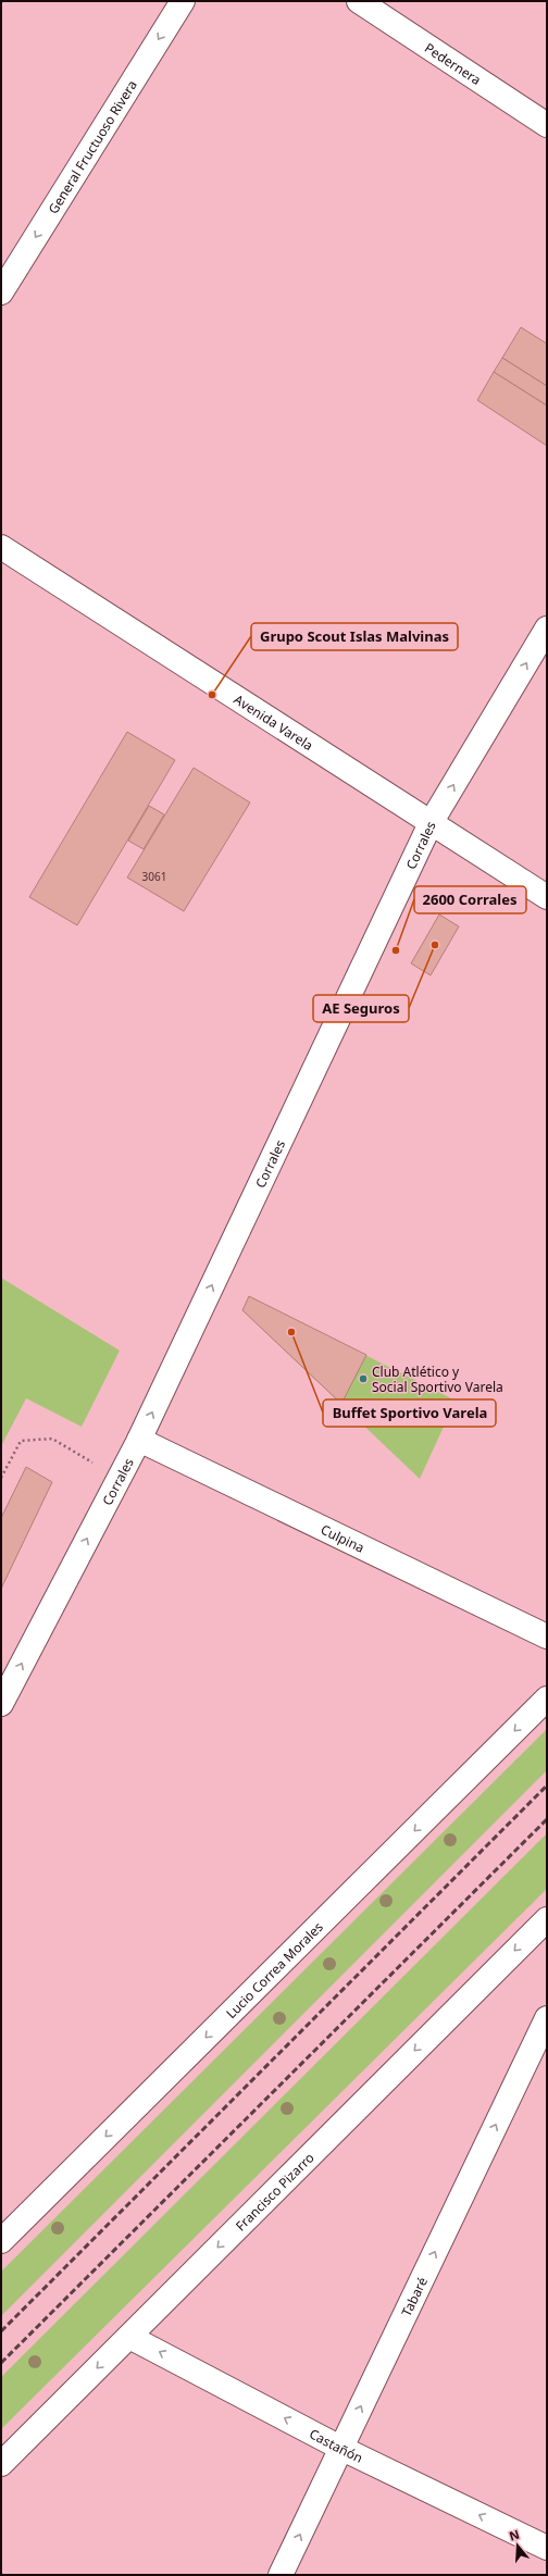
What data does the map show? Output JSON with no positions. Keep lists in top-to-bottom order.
{
  "streets": {
    "street": [
      "Pedernera",
      "General Fructuoso Rivera",
      "Avenida Varela",
      "Corrales",
      "Culpina",
      "Lucio Correa Morales",
      "Francisco Pizarro",
      "Tabaré",
      "Castañón"
    ]
  },
  "crossings": [
    ["Avenida Varela", "Corrales"],
    ["Corrales", "Culpina"],
    ["Francisco Pizarro", "Castañón"],
    ["Tabaré", "Castañón"]
  ],
  "one_way": [
    "General Fructuoso Rivera",
    "Corrales",
    "Lucio Correa Morales",
    "Francisco Pizarro",
    "Tabaré",
    "Castañón"
  ],
  "places": [
    "Grupo Scout Islas Malvinas",
    "AE Seguros",
    "2600 Corrales",
    "Buffet Sportivo Varela",
    "Club Atlético y Social Sportivo Varela"
  ],
  "house_numbers": ["3061"],
  "north": "top"
}
